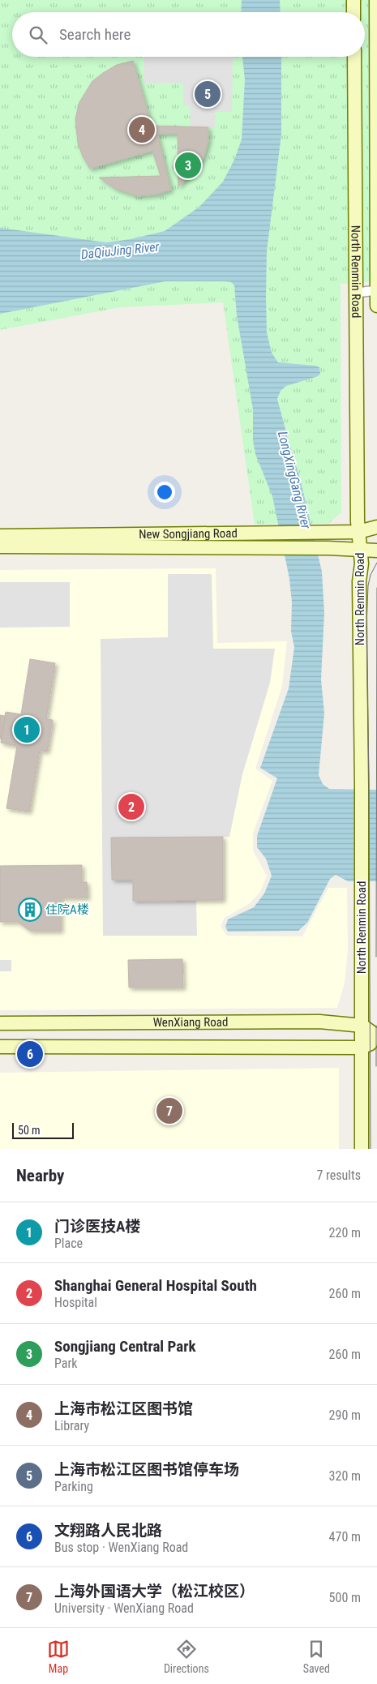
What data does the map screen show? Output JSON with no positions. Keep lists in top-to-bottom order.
{
  "streets": {
    "main road": ["North Renmin Road", "New Songjiang Road", "WenXiang Road"]
  },
  "crossings": [
    ["North Renmin Road", "New Songjiang Road"],
    ["North Renmin Road", "WenXiang Road"]
  ],
  "water": ["DaQiuJing River", "LongXingGang River"],
  "places": {
    "building": ["住院A楼"]
  },
  "scale_bar": "50 m",
  "page": {
    "search": "Search here",
    "pins": [
      "5",
      "4",
      "3",
      "1",
      "2",
      "6",
      "7"
    ],
    "scale": "50 m",
    "heading": ["Nearby", "7 results"],
    "list": [
      {
        "mark": "1",
        "name": "门诊医技A楼",
        "note": "Place",
        "value": "220 m"
      },
      {
        "mark": "2",
        "name": "Shanghai General Hospital South",
        "note": "Hospital",
        "value": "260 m"
      },
      {
        "mark": "3",
        "name": "Songjiang Central Park",
        "note": "Park",
        "value": "260 m"
      },
      {
        "mark": "4",
        "name": "上海市松江区图书馆",
        "note": "Library",
        "value": "290 m"
      },
      {
        "mark": "5",
        "name": "上海市松江区图书馆停车场",
        "note": "Parking",
        "value": "320 m"
      },
      {
        "mark": "6",
        "name": "文翔路人民北路",
        "note": "Bus stop · WenXiang Road",
        "value": "470 m"
      },
      {
        "mark": "7",
        "name": "上海外国语大学（松江校区）",
        "note": "University · WenXiang Road",
        "value": "500 m"
      }
    ],
    "nav": ["Map", "Directions", "Saved"]
  }
}
